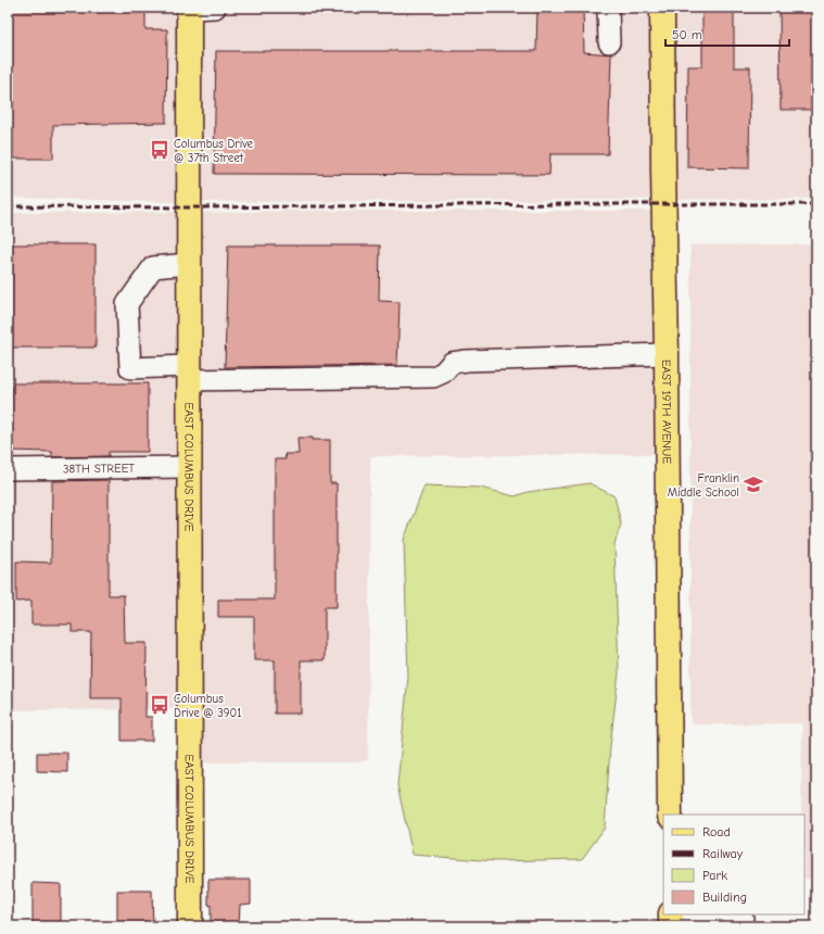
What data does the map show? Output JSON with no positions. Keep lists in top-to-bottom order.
{
  "streets": {
    "main road": ["EAST 19TH AVENUE", "EAST COLUMBUS DRIVE"],
    "lane": ["38TH STREET"]
  },
  "crossings": [
    ["EAST COLUMBUS DRIVE", "38TH STREET"]
  ],
  "places": {
    "bus stop": ["Columbus Drive @ 37th Street", "Columbus Drive @ 3901"],
    "school or university": ["Franklin Middle School"]
  },
  "legend": [
    "Road",
    "Railway",
    "Park",
    "Building"
  ],
  "scale_bar": "50 m"
}
